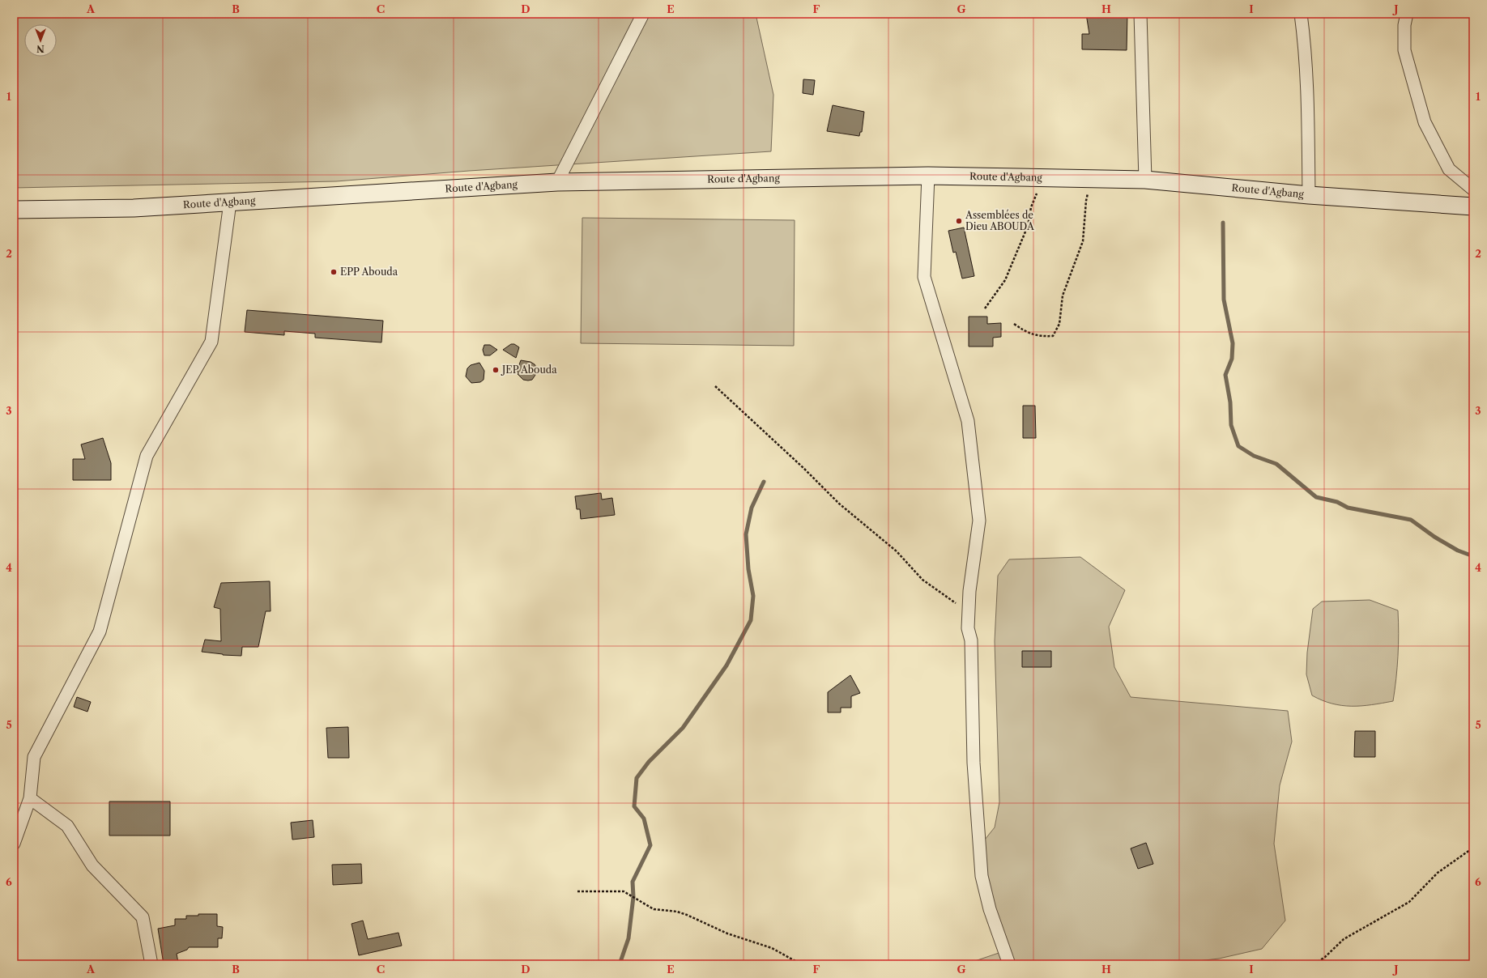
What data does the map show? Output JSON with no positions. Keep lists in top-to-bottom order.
{
  "streets": {
    "main road": ["Route d'Agbang"]
  },
  "places": ["Assemblées de Dieu ABOUDA", "EPP Abouda", "JEP Abouda"],
  "north": "bottom",
  "grid": {
    "columns": [
      "A",
      "B",
      "C",
      "D",
      "E",
      "F",
      "G",
      "H",
      "I",
      "J"
    ],
    "rows": [
      "1",
      "2",
      "3",
      "4",
      "5",
      "6"
    ]
  }
}
